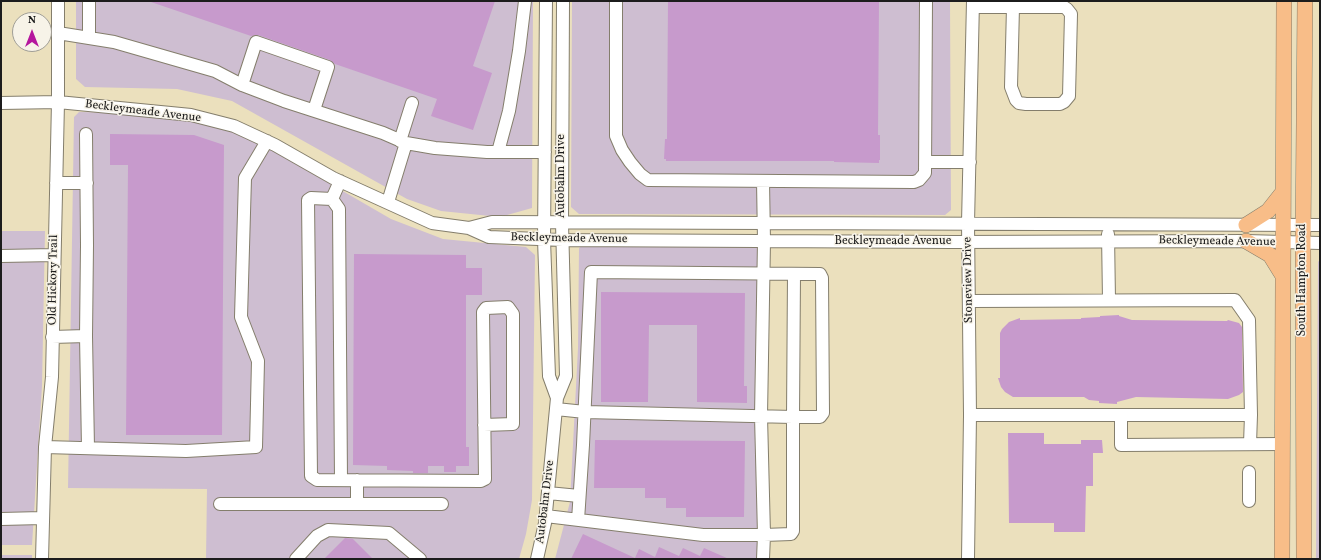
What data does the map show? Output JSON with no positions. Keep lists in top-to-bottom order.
{
  "streets": {
    "main road": ["South Hampton Road"],
    "street": [
      "Beckleymeade Avenue",
      "Autobahn Drive",
      "Old Hickory Trail",
      "Stoneview Drive"
    ]
  },
  "crossings": [
    ["Beckleymeade Avenue", "Autobahn Drive"],
    ["Beckleymeade Avenue", "Old Hickory Trail"],
    ["Beckleymeade Avenue", "Stoneview Drive"],
    ["Beckleymeade Avenue", "South Hampton Road"]
  ],
  "north": "top"
}
